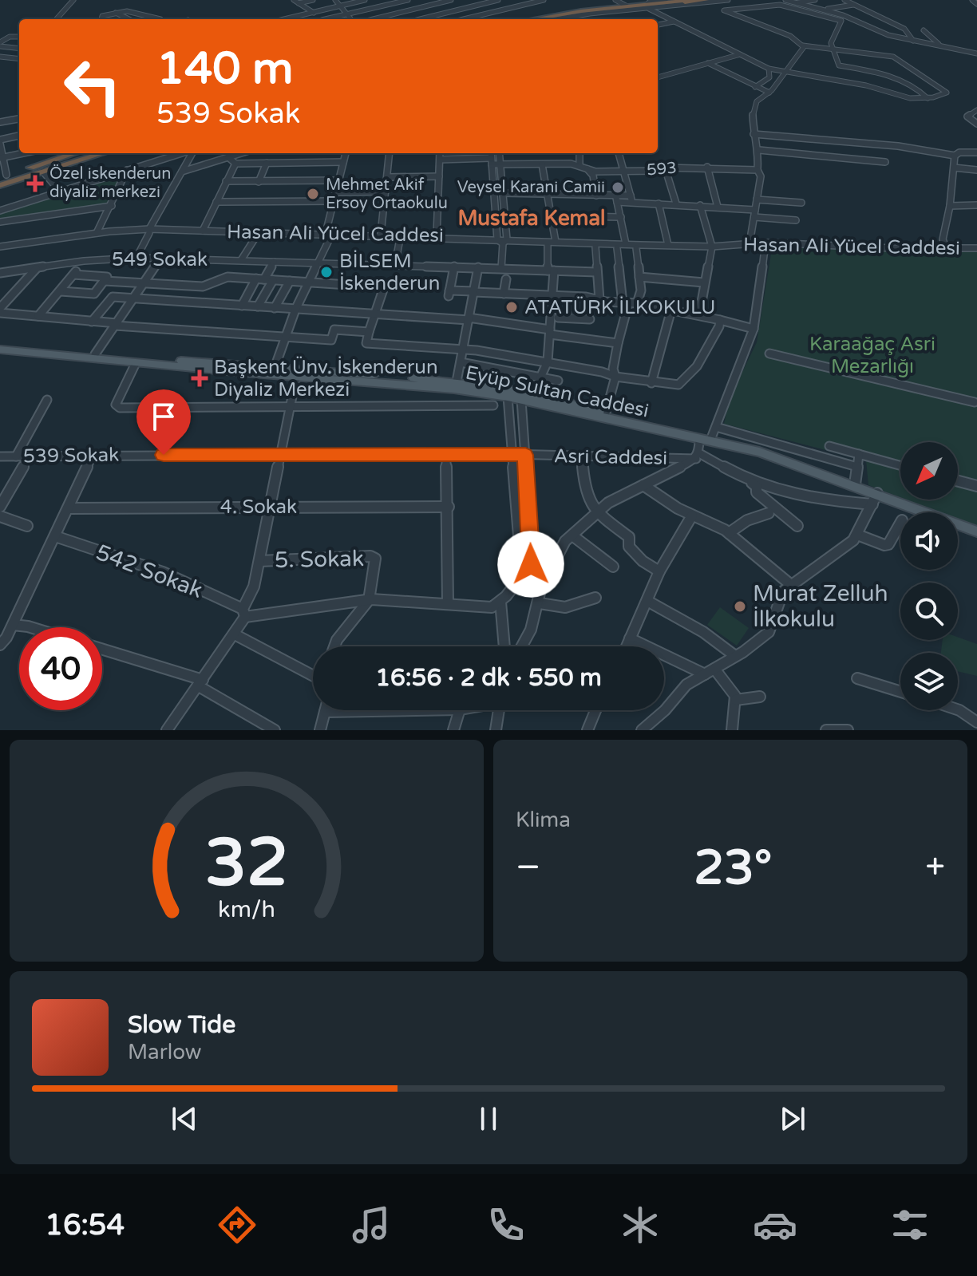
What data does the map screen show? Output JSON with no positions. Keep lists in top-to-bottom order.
{
  "streets": {
    "main road": ["Eyüp Sultan Caddesi"],
    "street": [
      "593",
      "Hasan Ali Yücel Caddesi",
      "549 Sokak",
      "539 Sokak",
      "Asri Caddesi",
      "4. Sokak",
      "5. Sokak",
      "542 Sokak"
    ]
  },
  "crossings": [
    ["539 Sokak", "Asri Caddesi"]
  ],
  "districts": ["Mustafa Kemal"],
  "parks": ["Karaağaç Asri Mezarlığı"],
  "places": {
    "health": ["Özel iskenderun diyaliz merkezi", "Başkent Ünv. İskenderun Diyaliz Merkezi"],
    "other": [
      "Veysel Karani Camii",
      "Mehmet Akif Ersoy Ortaokulu",
      "BİLSEM İskenderun",
      "ATATÜRK İLKOKULU",
      "Murat Zelluh İlkokulu"
    ]
  },
  "north": "bottom left",
  "page": {
    "turn": ["140 m", "539 Sokak"],
    "limit": "40",
    "trip": "16:56 · 2 dk · 550 m",
    "tile": "Klima",
    "heat": ["−", "23°", "+"],
    "song": ["Slow Tide", "Marlow"],
    "tabs": "16:54",
    "gauge": ["32", "km/h"]
  }
}
